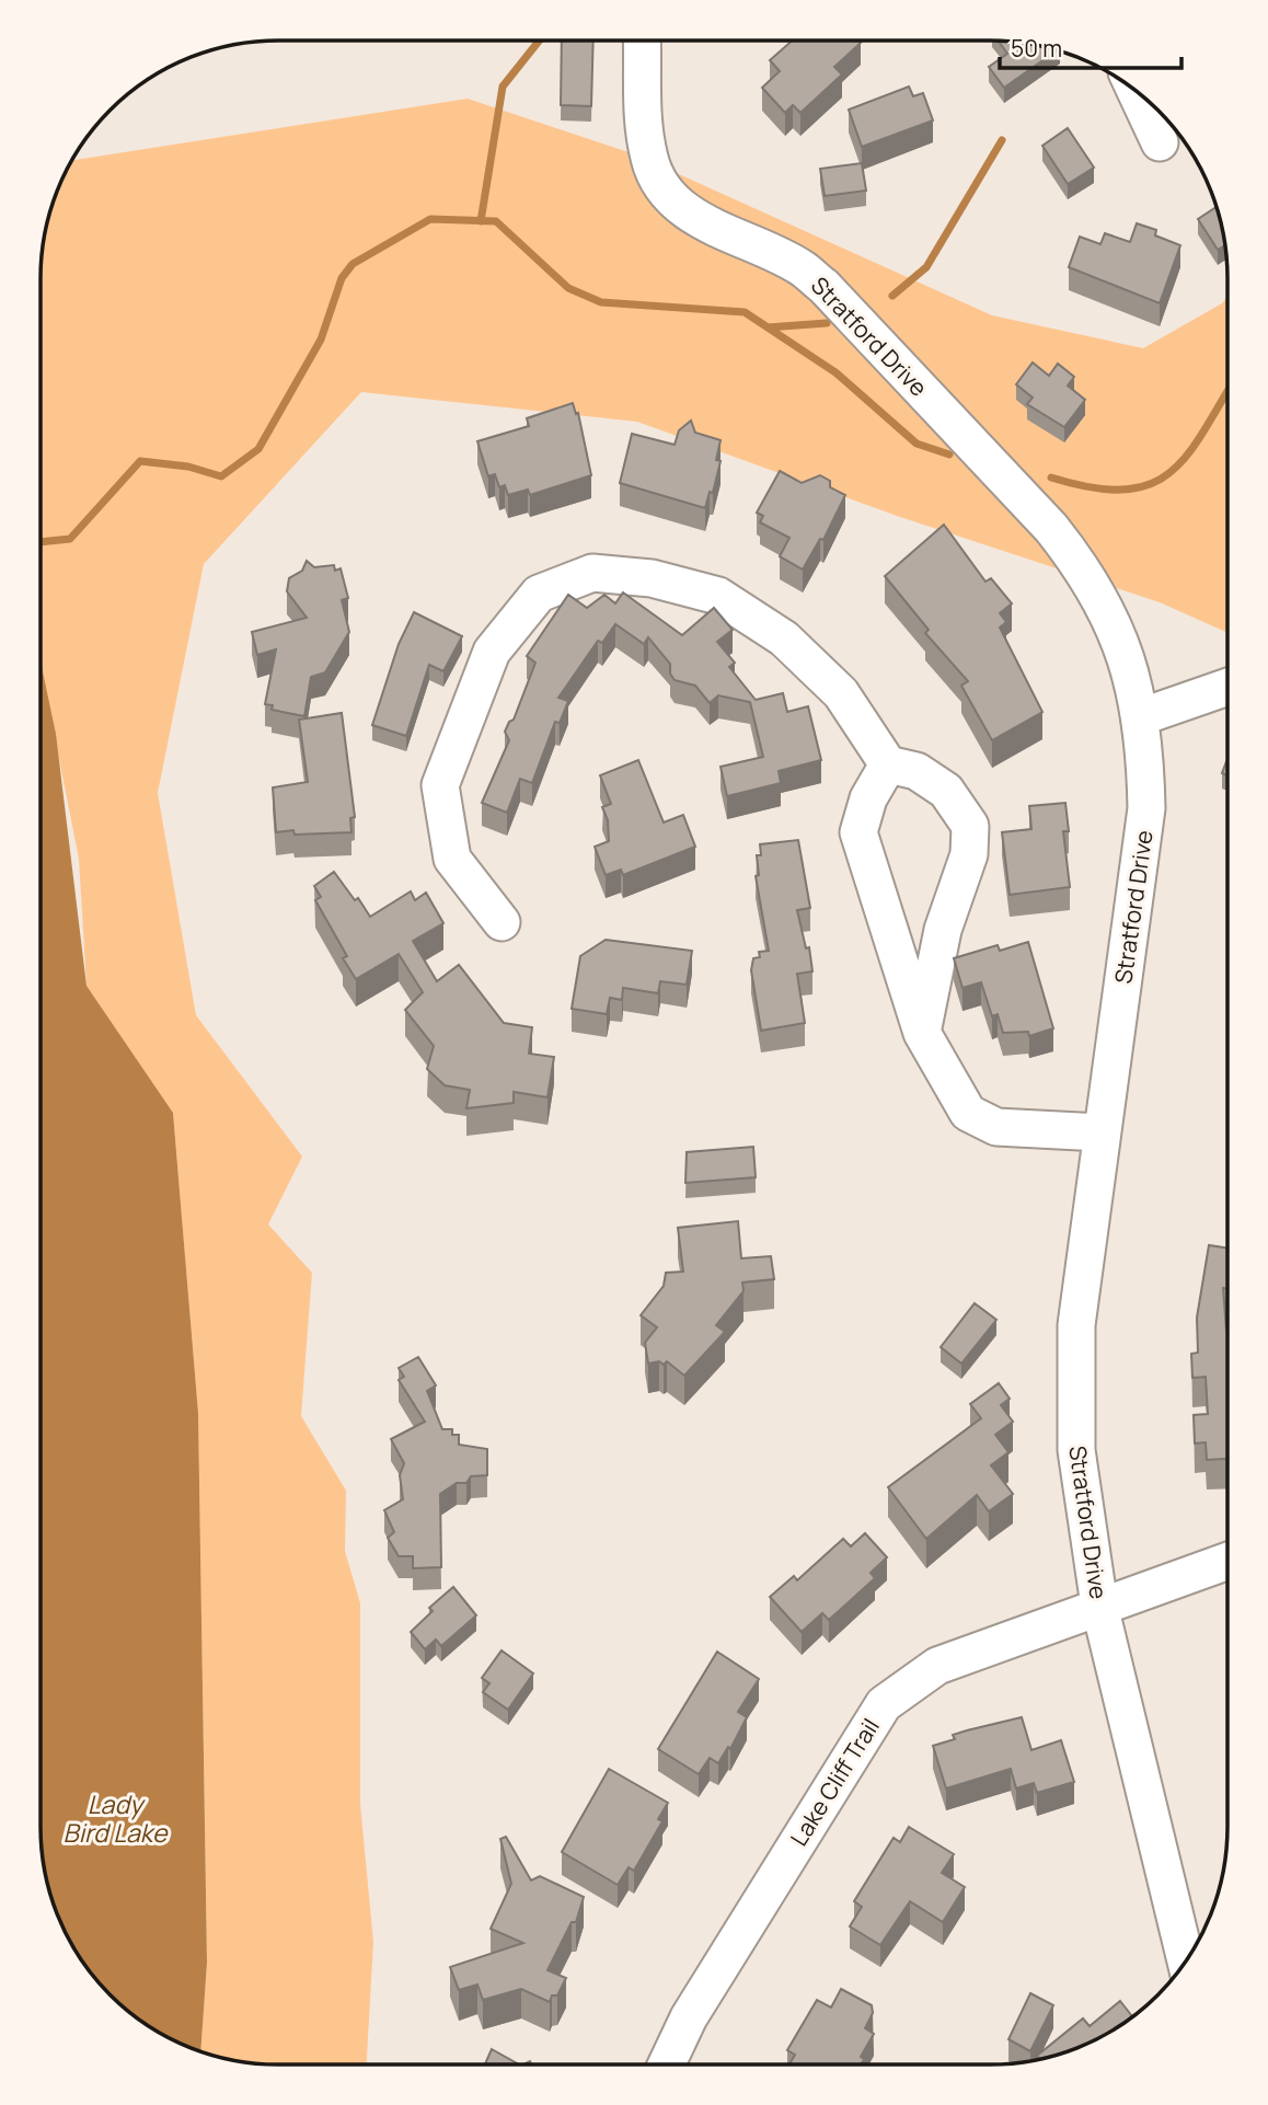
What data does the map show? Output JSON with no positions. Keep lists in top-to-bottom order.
{
  "streets": {
    "street": ["Stratford Drive", "Lake Cliff Trail"]
  },
  "crossings": [
    ["Stratford Drive", "Lake Cliff Trail"]
  ],
  "water": ["Lady Bird Lake"],
  "scale_bar": "50 m"
}
